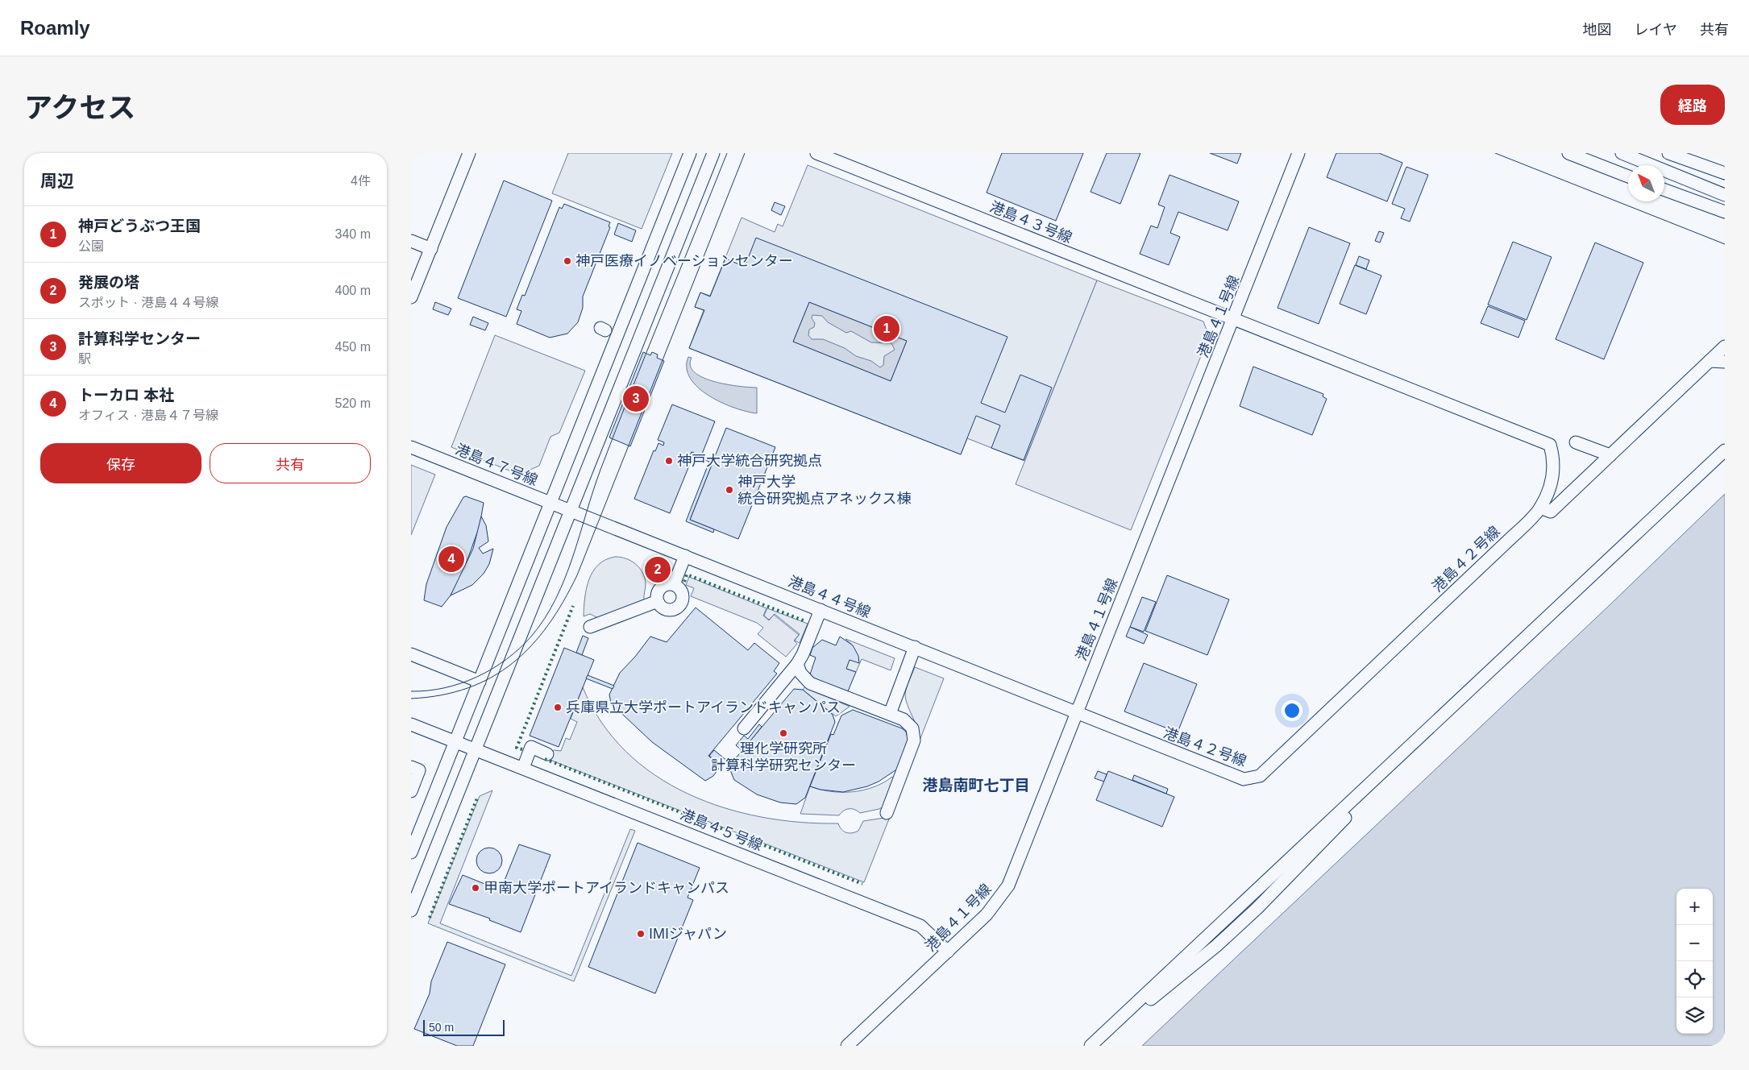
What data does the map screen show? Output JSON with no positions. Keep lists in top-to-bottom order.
{
  "streets": {
    "street": [
      "港島４３号線",
      "港島４１号線",
      "港島４７号線",
      "港島４２号線",
      "港島４４号線",
      "港島４５号線"
    ]
  },
  "crossings": [
    ["港島４３号線", "港島４１号線"],
    ["港島４３号線", "港島４２号線"],
    ["港島４１号線", "港島４２号線"],
    ["港島４１号線", "港島４４号線"],
    ["港島４１号線", "港島４５号線"],
    ["港島４７号線", "港島４４号線"],
    ["港島４２号線", "港島４４号線"]
  ],
  "districts": ["港島南町七丁目"],
  "places": [
    "神戸医療イノベーションセンター",
    "神戸大学統合研究拠点",
    "神戸大学 統合研究拠点アネックス棟",
    "兵庫県立大学ポートアイランドキャンパス",
    "理化学研究所 計算科学研究センター",
    "甲南大学ポートアイランドキャンパス",
    "IMIジャパン"
  ],
  "scale_bar": "50 m",
  "north": "top left",
  "page": {
    "header": "Roamly",
    "nav": ["地図", "レイヤ", "共有"],
    "title": "アクセス",
    "buttons": [
      "経路",
      ["保存", "共有"]
    ],
    "heading": ["周辺", "4件"],
    "list": [
      {
        "mark": "1",
        "name": "神戸どうぶつ王国",
        "note": "公園",
        "value": "340 m"
      },
      {
        "mark": "2",
        "name": "発展の塔",
        "note": "スポット · 港島４４号線",
        "value": "400 m"
      },
      {
        "mark": "3",
        "name": "計算科学センター",
        "note": "駅",
        "value": "450 m"
      },
      {
        "mark": "4",
        "name": "トーカロ 本社",
        "note": "オフィス · 港島４７号線",
        "value": "520 m"
      }
    ],
    "pins": [
      "1",
      "3",
      "4",
      "2"
    ],
    "map_buttons": ["+", "−"],
    "scale": "50 m"
  }
}
